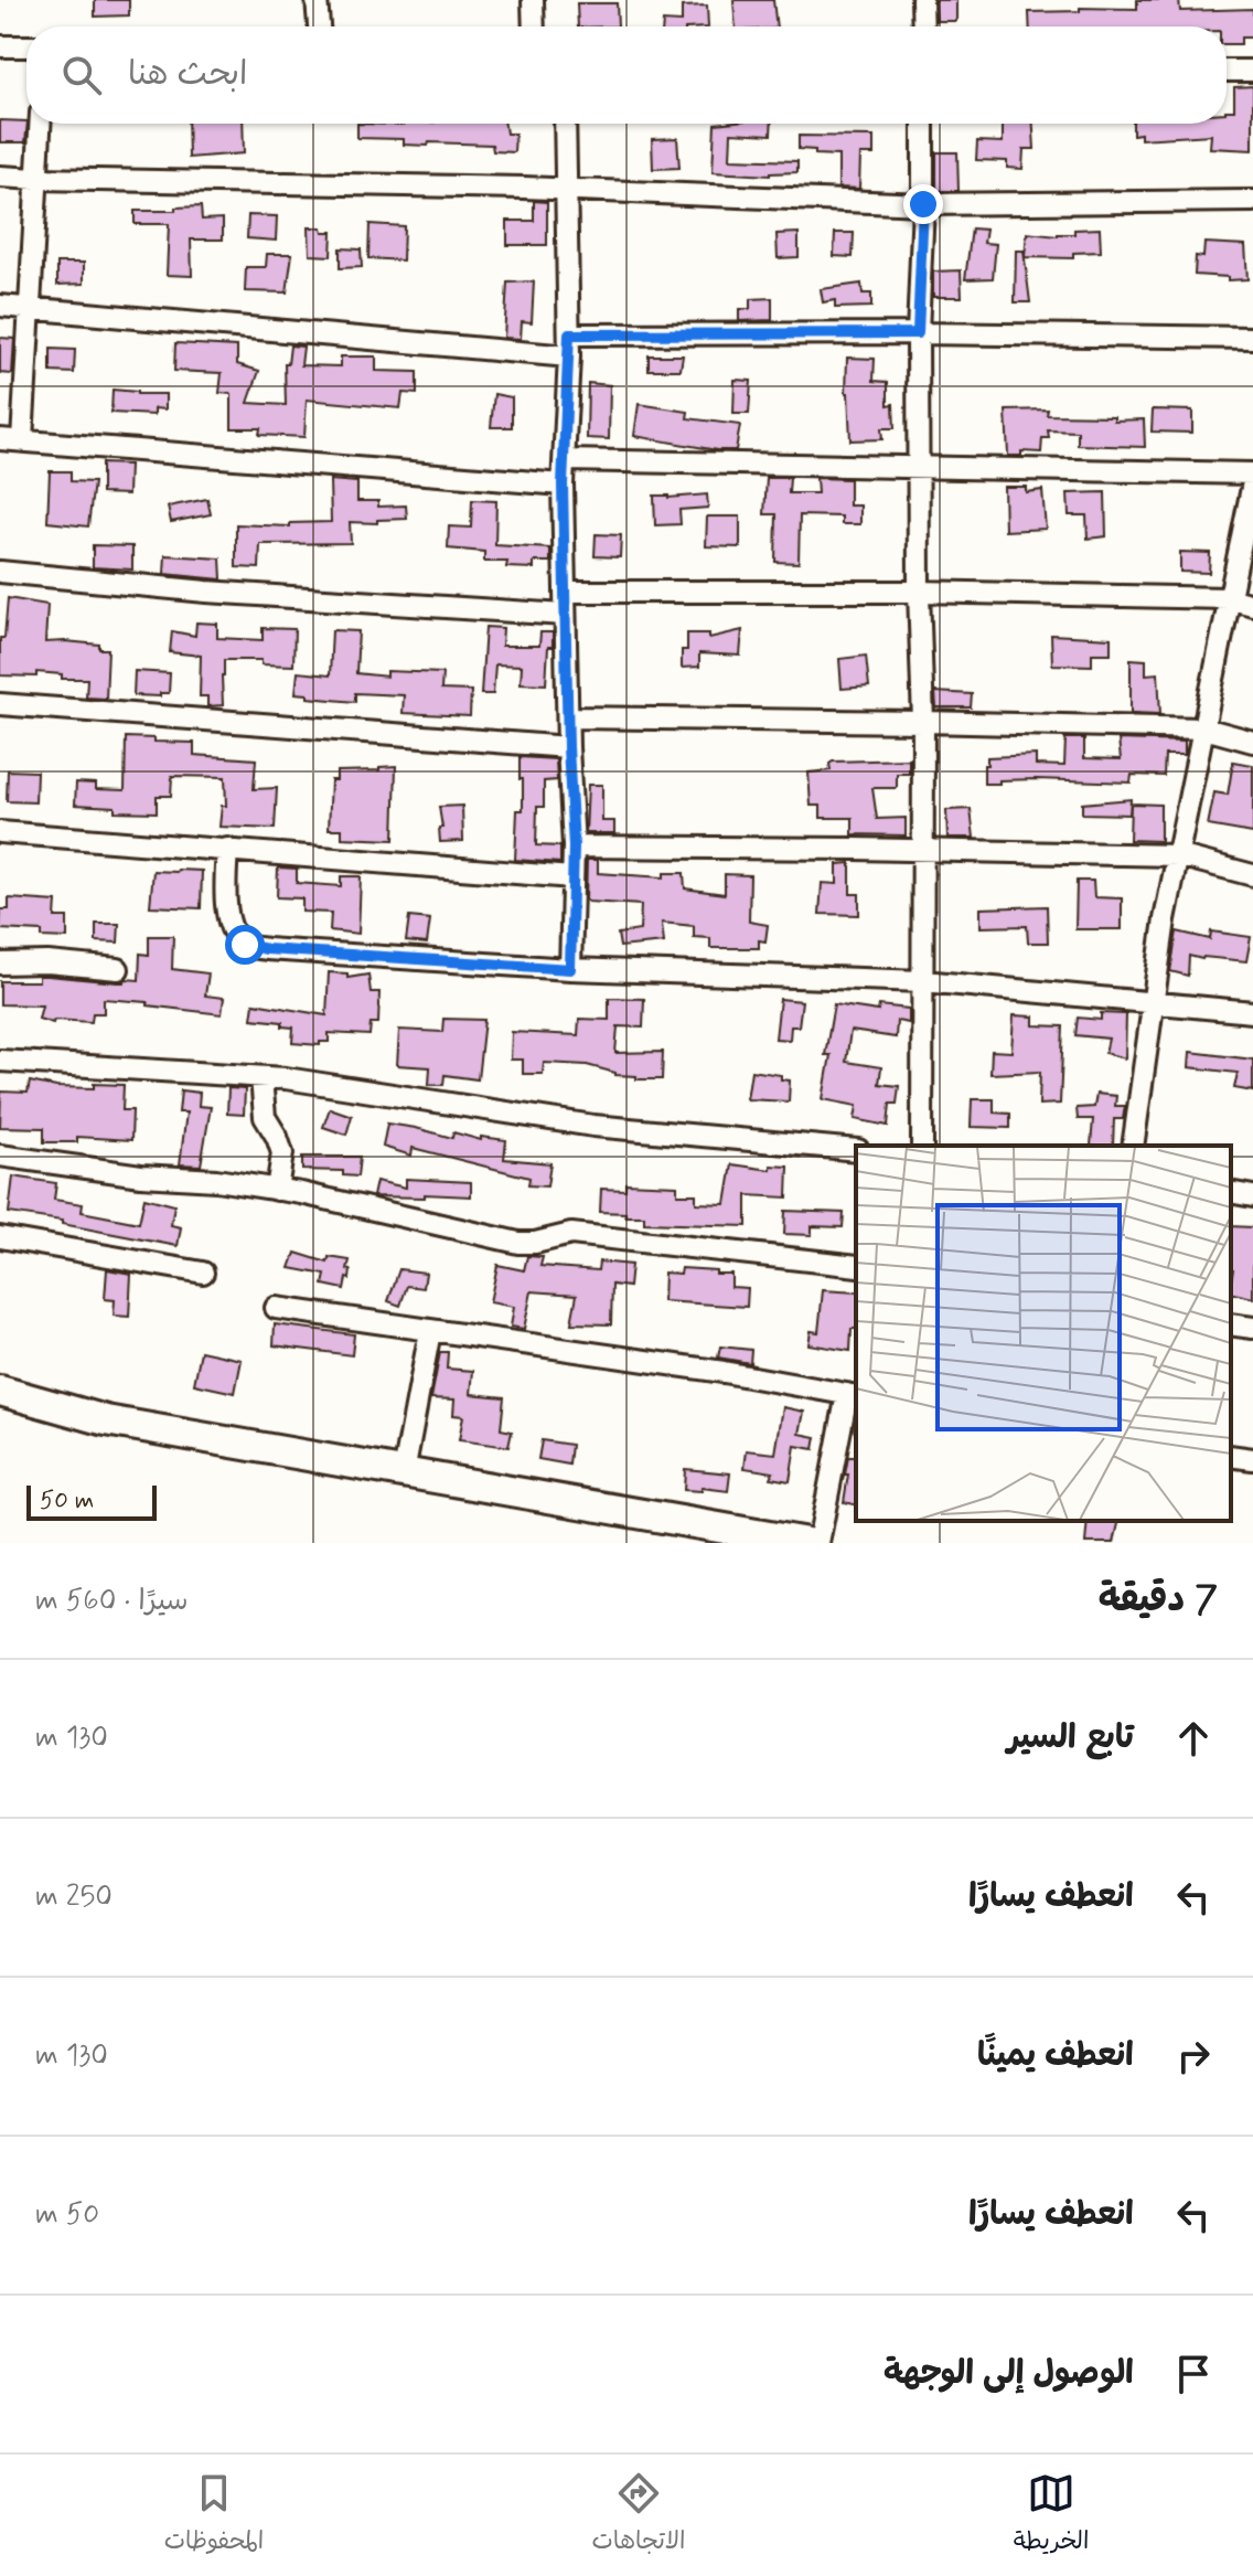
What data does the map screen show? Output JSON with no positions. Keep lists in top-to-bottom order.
{
  "scale_bar": "50 m",
  "page": {
    "search": "ابحث هنا",
    "scale": "50 m",
    "heading": ["7 دقيقة", "سيرًا · 560 m"],
    "list": [
      ["تابع السير", "130 m"],
      ["انعطف يسارًا", "250 m"],
      ["انعطف يمينًا", "130 m"],
      ["انعطف يسارًا", "50 m"],
      "الوصول إلى الوجهة"
    ],
    "nav": ["الخريطة", "الاتجاهات", "المحفوظات"]
  }
}
